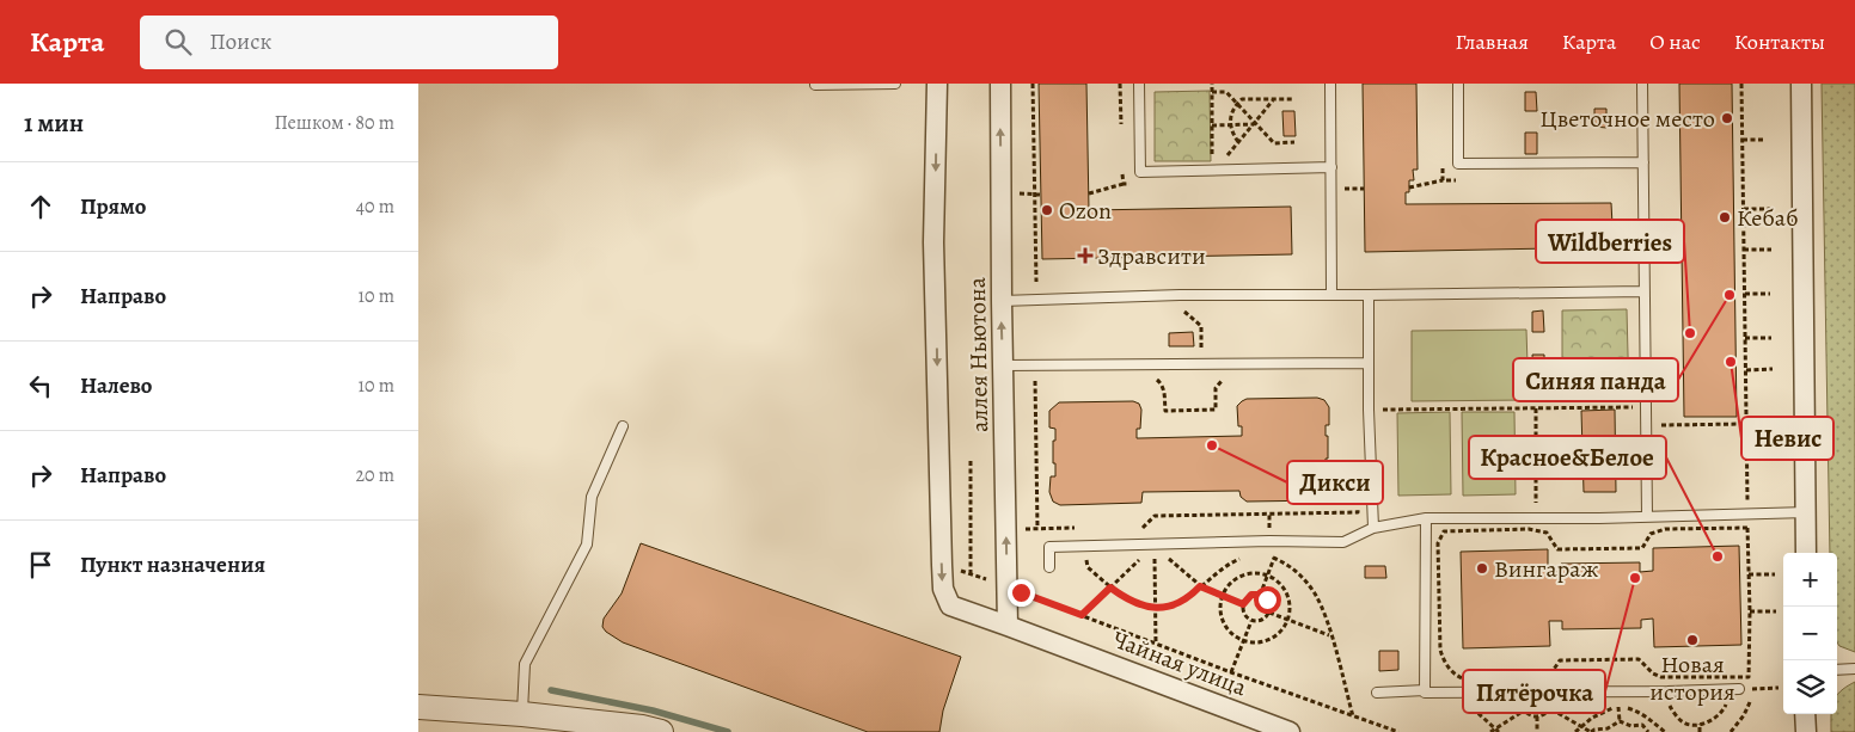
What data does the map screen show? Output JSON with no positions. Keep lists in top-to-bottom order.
{
  "streets": {
    "street": ["аллея Ньютона", "Чайная улица"]
  },
  "crossings": [
    ["аллея Ньютона", "Чайная улица"]
  ],
  "places": {
    "other": [
      "Цветочное место",
      "Ozon",
      "Кебаб",
      "Синяя панда",
      "Wildberries",
      "Невис",
      "Дикси",
      "Красное&Белое",
      "Вингараж",
      "Пятёрочка",
      "Новая история"
    ],
    "health": ["Здравсити"]
  },
  "page": {
    "header": "Карта",
    "search": "Поиск",
    "nav": [
      "Главная",
      "Карта",
      "О нас",
      "Контакты"
    ],
    "heading": ["1 мин", "Пешком · 80 m"],
    "list": [
      ["Прямо", "40 m"],
      ["Направо", "10 m"],
      ["Налево", "10 m"],
      ["Направо", "20 m"],
      "Пункт назначения"
    ],
    "map_buttons": ["+", "−"]
  }
}
